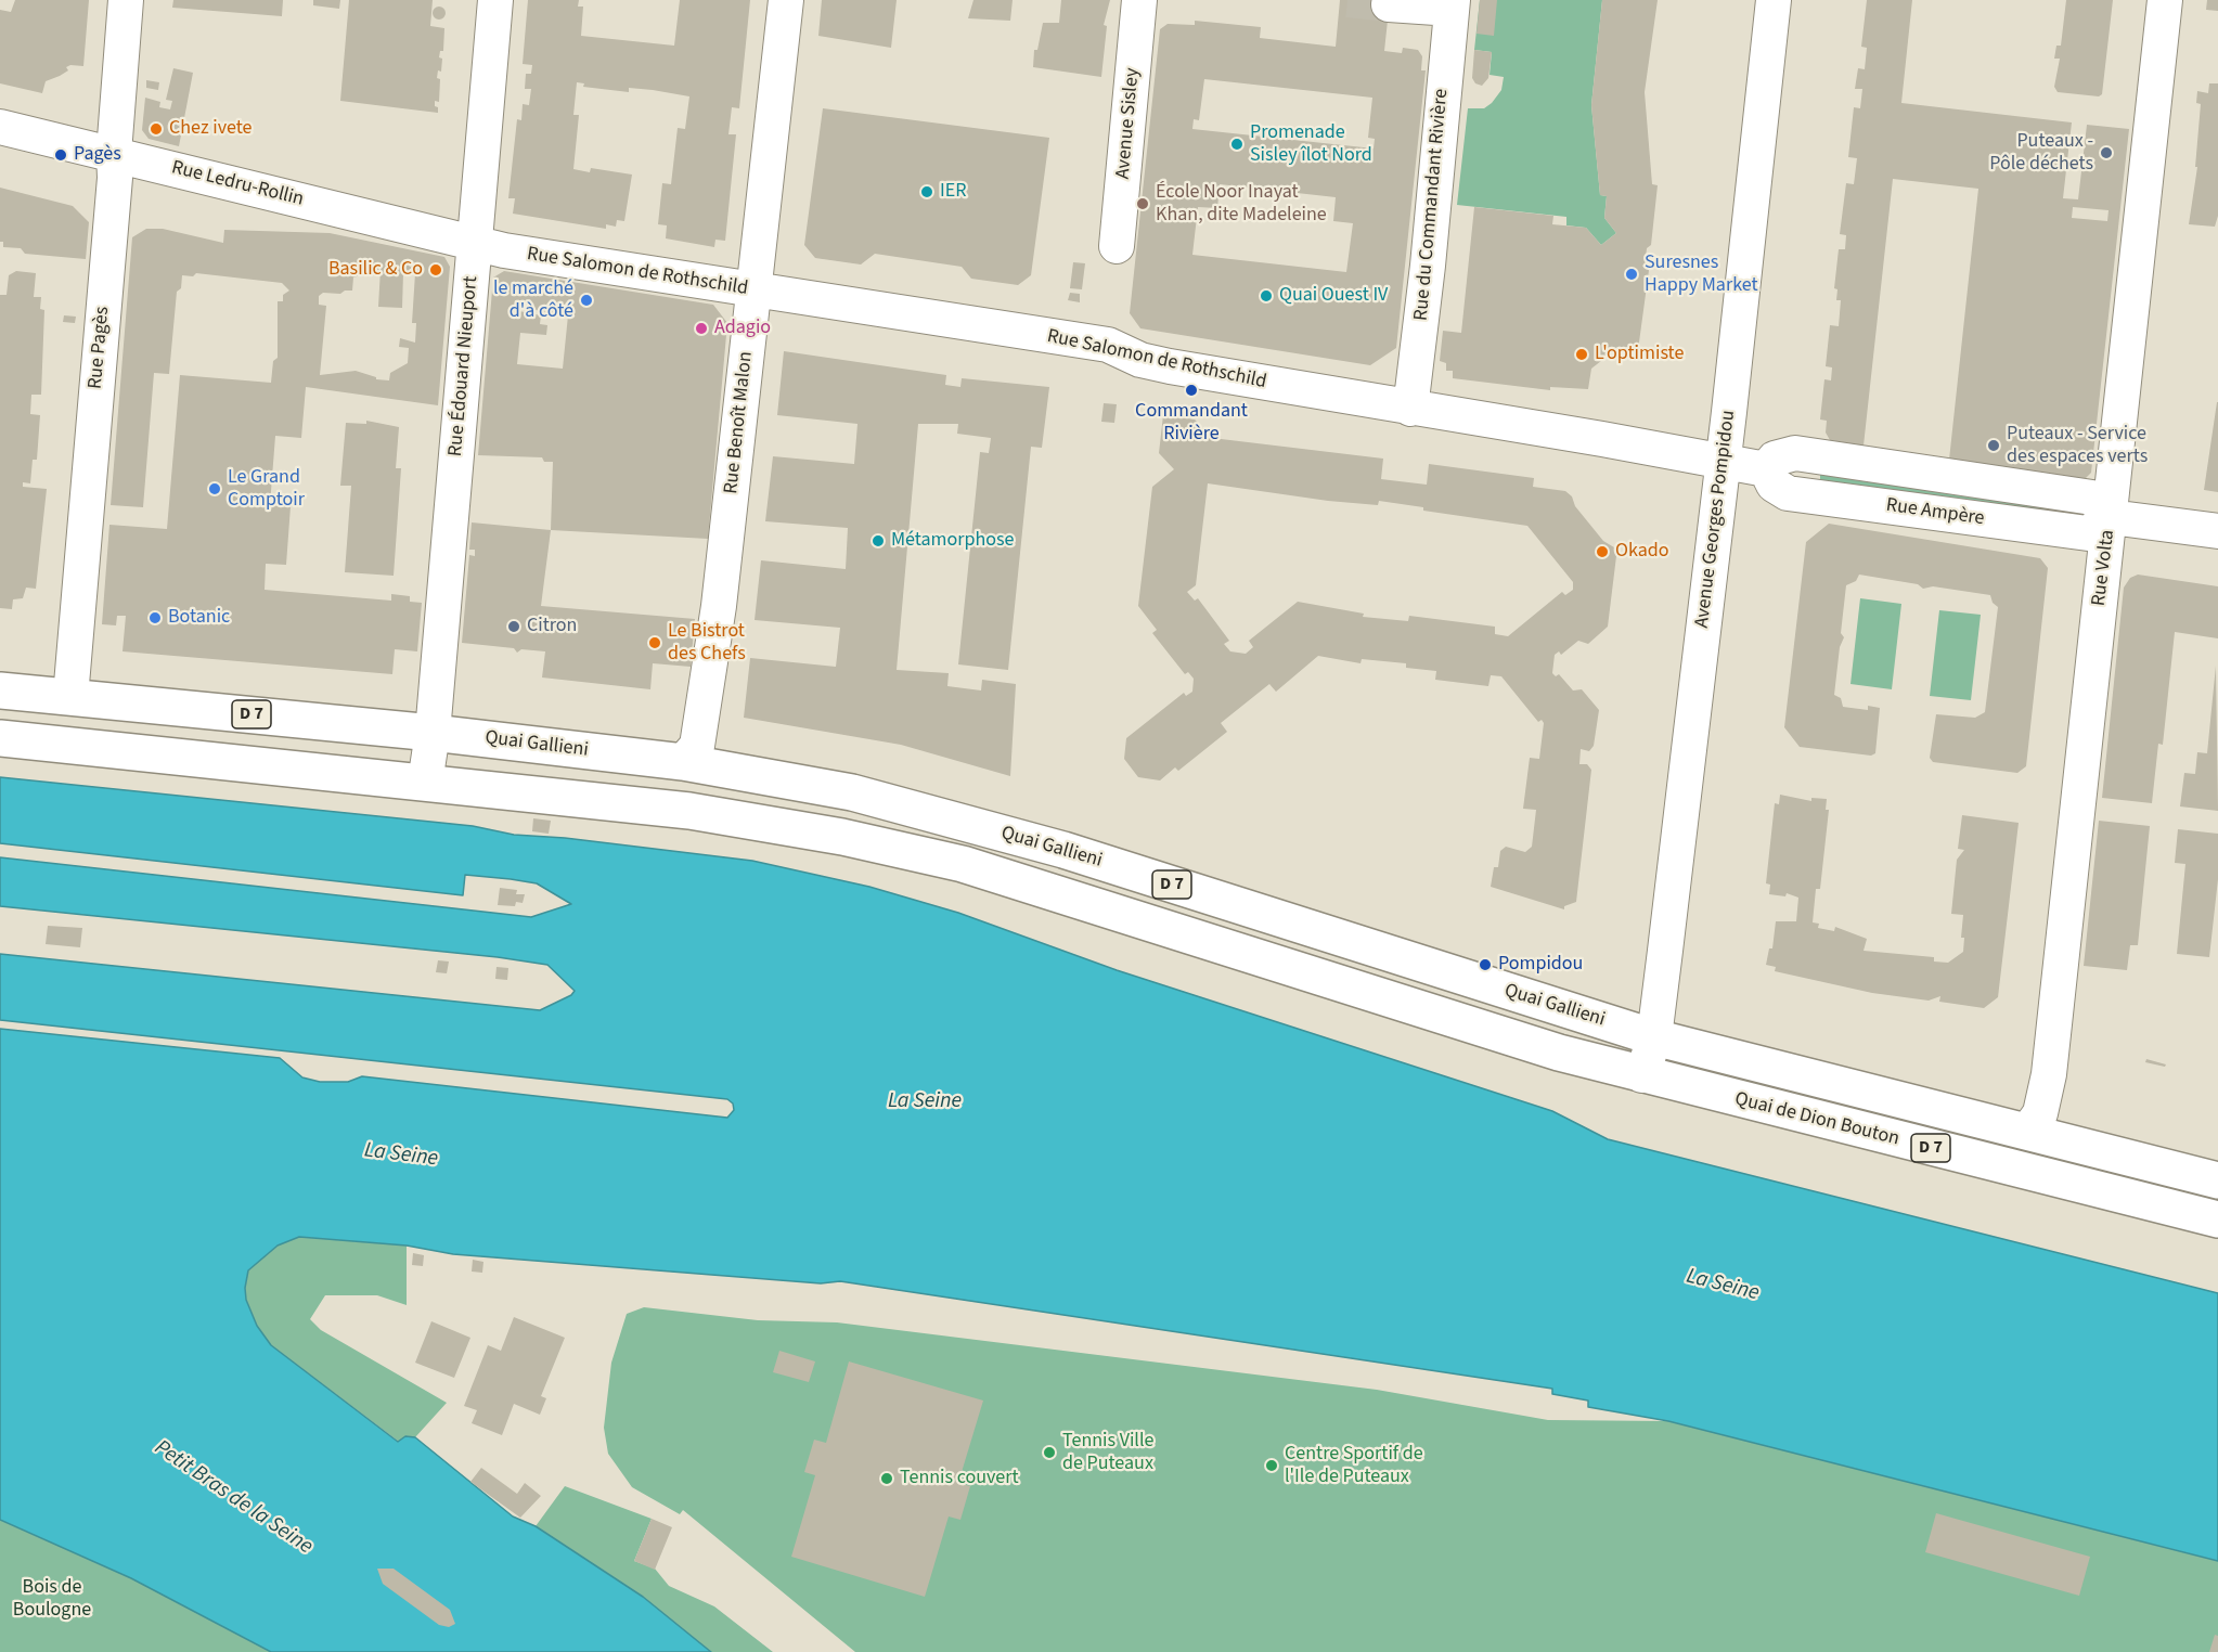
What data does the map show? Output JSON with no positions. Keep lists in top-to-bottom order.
{
  "streets": {
    "main road": ["D 7", "Quai Gallieni", "Quai de Dion Bouton"],
    "street": [
      "Avenue Sisley",
      "Rue Ledru-Rollin",
      "Rue du Commandant Rivière",
      "Rue Salomon de Rothschild",
      "Rue Pagès",
      "Rue Édouard Nieuport",
      "Rue Benoît Malon",
      "Rue Ampère",
      "Avenue Georges Pompidou",
      "Rue Volta"
    ]
  },
  "crossings": [
    ["Rue Ledru-Rollin", "Rue Salomon de Rothschild"],
    ["Rue Ledru-Rollin", "Rue Pagès"],
    ["Rue Ledru-Rollin", "Rue Édouard Nieuport"],
    ["Rue du Commandant Rivière", "Rue Salomon de Rothschild"],
    ["Rue Salomon de Rothschild", "Rue Édouard Nieuport"],
    ["Rue Salomon de Rothschild", "Rue Benoît Malon"],
    ["Rue Salomon de Rothschild", "Rue Ampère"],
    ["Rue Salomon de Rothschild", "Avenue Georges Pompidou"],
    ["Rue Pagès", "Quai Gallieni"],
    ["Rue Édouard Nieuport", "Quai Gallieni"],
    ["Rue Benoît Malon", "Quai Gallieni"],
    ["Rue Ampère", "Avenue Georges Pompidou"],
    ["Rue Ampère", "Rue Volta"],
    ["Avenue Georges Pompidou", "D 7"],
    ["Avenue Georges Pompidou", "Quai Gallieni"],
    ["Avenue Georges Pompidou", "Quai de Dion Bouton"],
    ["Rue Volta", "Quai de Dion Bouton"],
    ["D 7", "Quai de Dion Bouton"],
    ["Quai Gallieni", "Quai de Dion Bouton"]
  ],
  "water": ["La Seine", "Petit Bras de la Seine"],
  "parks": ["Bois de Boulogne"],
  "places": [
    "Chez ivete",
    "Promenade Sisley îlot Nord",
    "Puteaux - Pôle déchets",
    "Pagès",
    "IER",
    "École Noor Inayat Khan, dite Madeleine",
    "Basilic & Co",
    "Suresnes Happy Market",
    "Quai Ouest IV",
    "le marché d'à côté",
    "Adagio",
    "L'optimiste",
    "Commandant Rivière",
    "Puteaux - Service des espaces verts",
    "Le Grand Comptoir",
    "Métamorphose",
    "Okado",
    "Botanic",
    "Citron",
    "Le Bistrot des Chefs",
    "Pompidou",
    "Tennis Ville de Puteaux",
    "Centre Sportif de l'Ile de Puteaux",
    "Tennis couvert"
  ]
}
